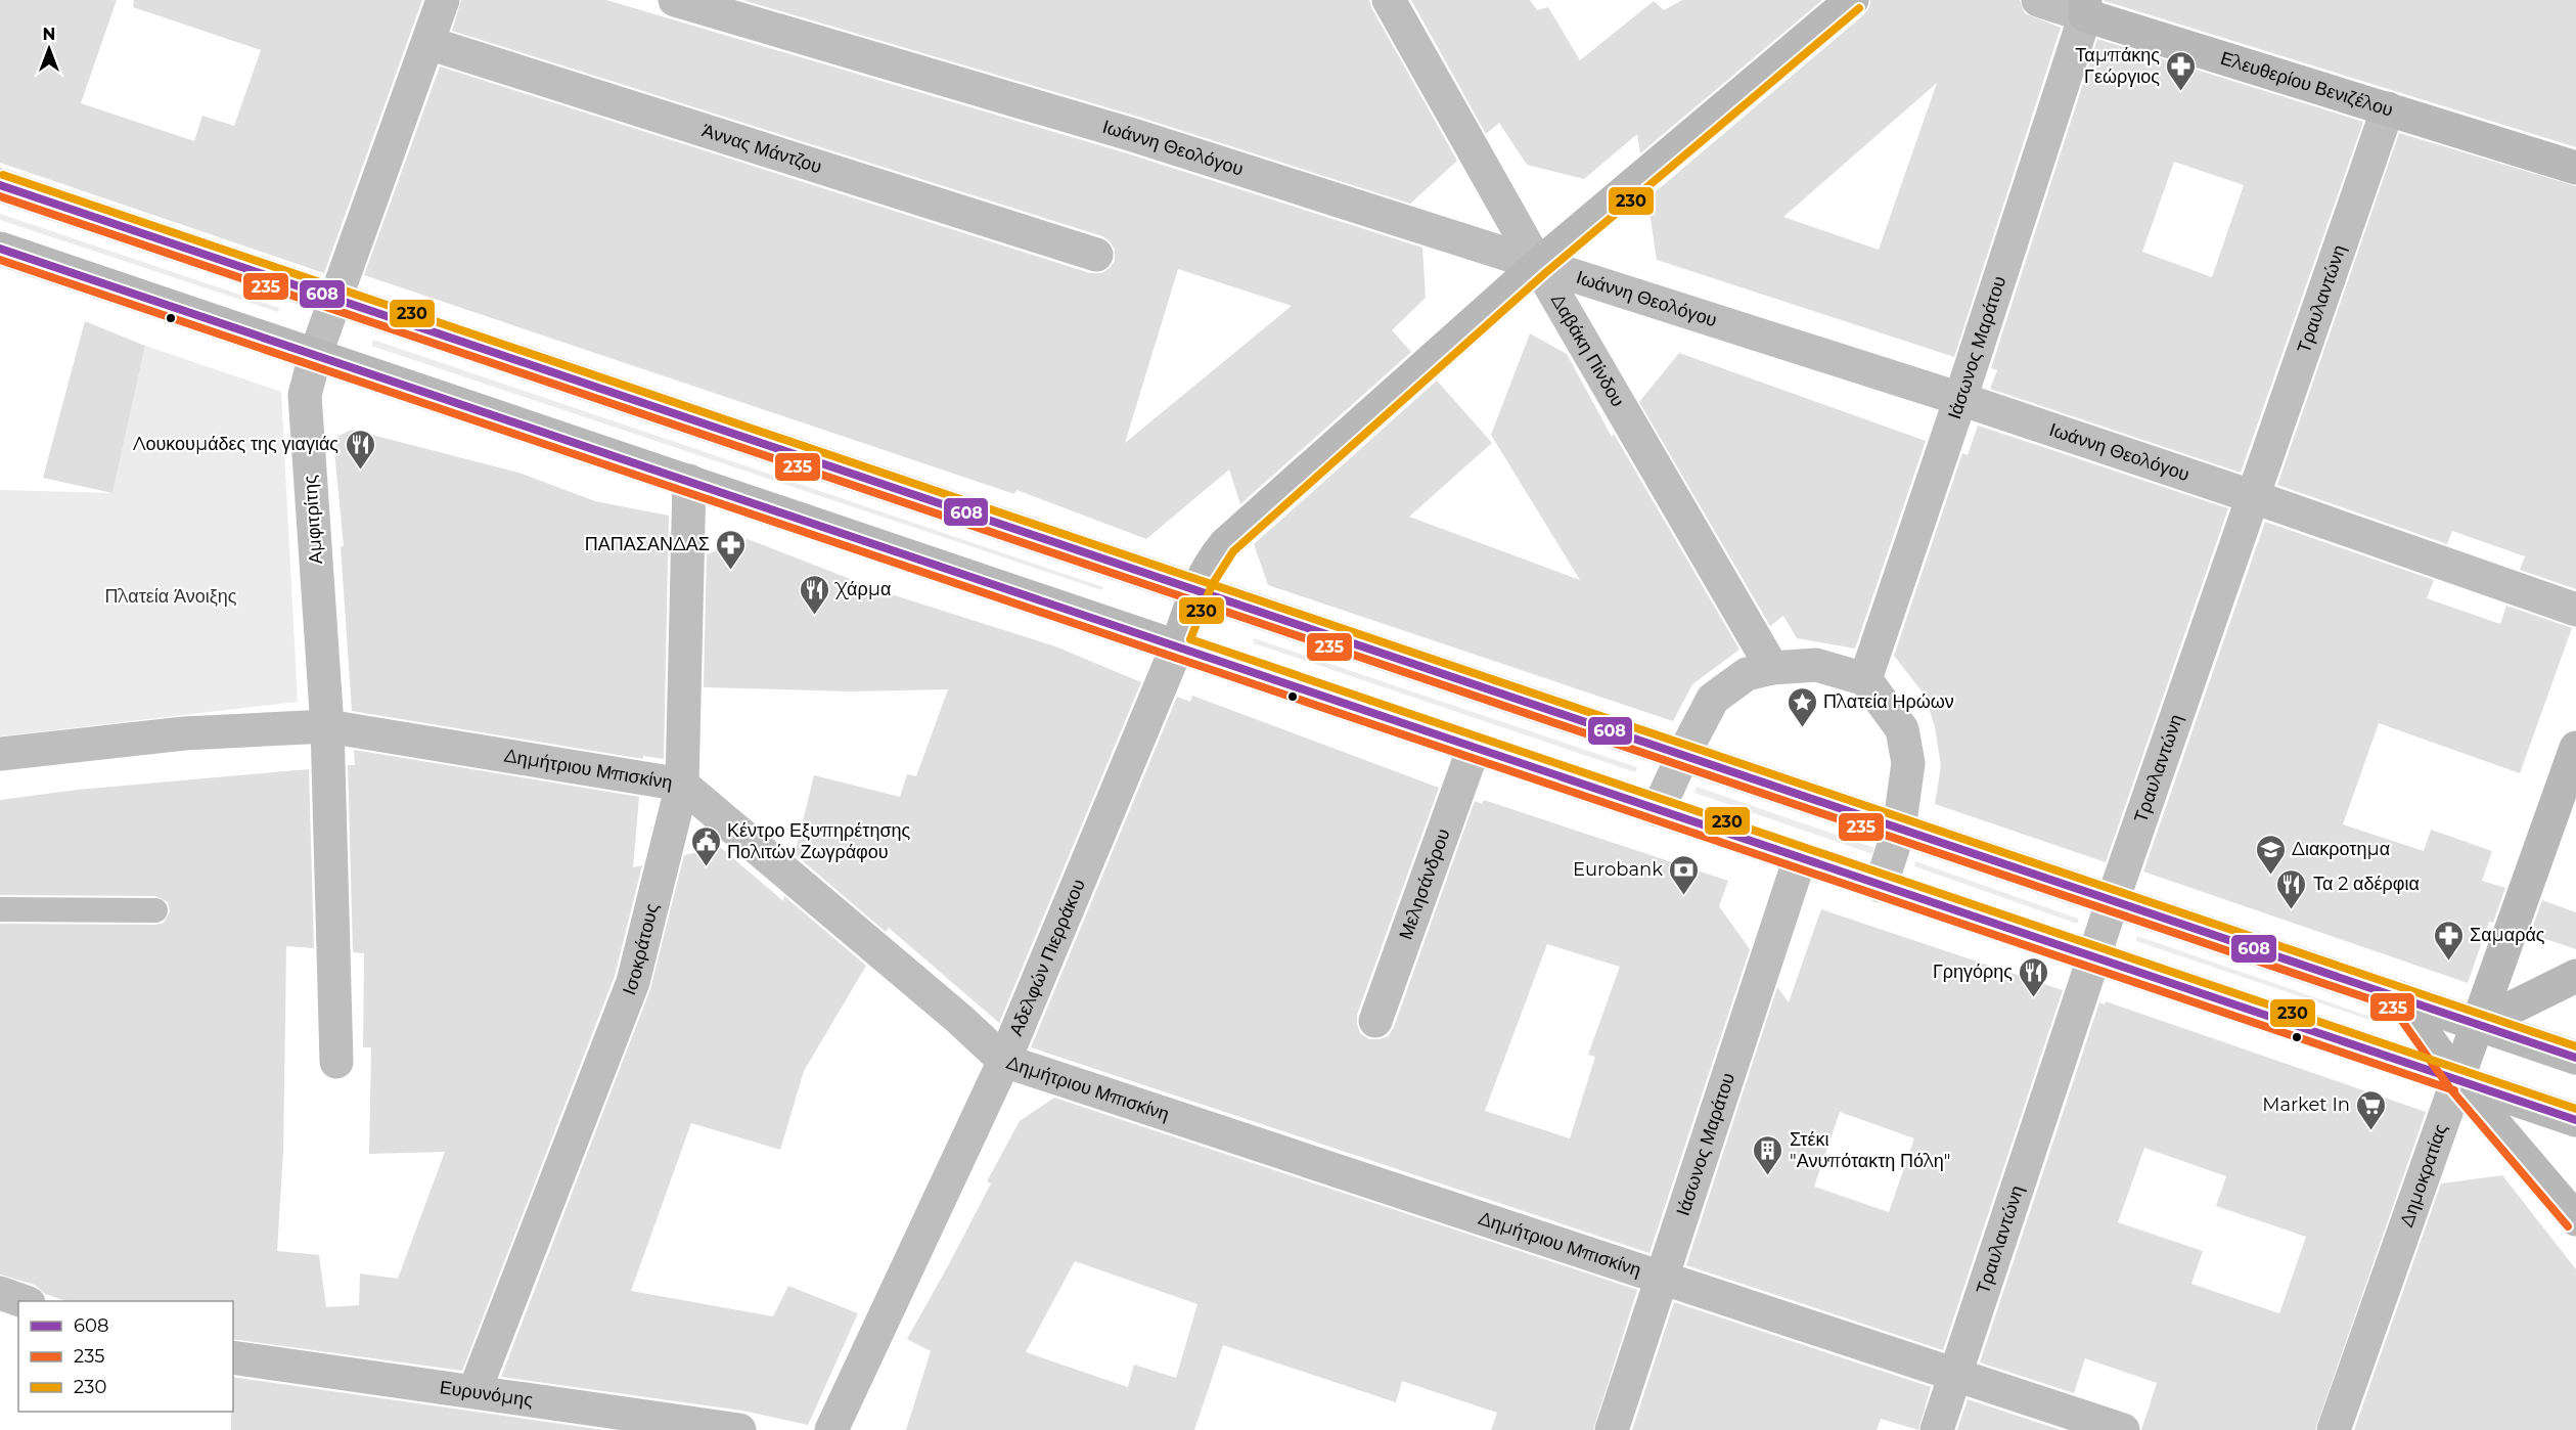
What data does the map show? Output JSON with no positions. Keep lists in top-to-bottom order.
{
  "streets": {
    "street": [
      "Ελευθερίου Βενιζέλου",
      "Άννας Μάντζου",
      "Ιωάννη Θεολόγου",
      "Τραυλαντώνη",
      "Ιάσωνος Μαράτου",
      "Δαβάκη Πίνδου",
      "Αμφιτρίτης",
      "Δημήτριου Μπισκίνη",
      "Μελησάνδρου",
      "Ισοκράτους",
      "Αδελφών Πιερράκου",
      "Δημοκρατίας",
      "Ευρυνόμης"
    ]
  },
  "crossings": [
    ["Ελευθερίου Βενιζέλου", "Τραυλαντώνη"],
    ["Ελευθερίου Βενιζέλου", "Ιάσωνος Μαράτου"],
    ["Άννας Μάντζου", "Αμφιτρίτης"],
    ["Ιωάννη Θεολόγου", "Τραυλαντώνη"],
    ["Ιωάννη Θεολόγου", "Ιάσωνος Μαράτου"],
    ["Ιωάννη Θεολόγου", "Δαβάκη Πίνδου"],
    ["Τραυλαντώνη", "Δημήτριου Μπισκίνη"],
    ["Ιάσωνος Μαράτου", "Δημήτριου Μπισκίνη"],
    ["Αμφιτρίτης", "Δημήτριου Μπισκίνη"],
    ["Δημήτριου Μπισκίνη", "Ισοκράτους"],
    ["Δημήτριου Μπισκίνη", "Αδελφών Πιερράκου"],
    ["Ισοκράτους", "Ευρυνόμης"]
  ],
  "parks": ["Πλατεία Άνοιξης"],
  "places": {
    "pharmacy": ["Ταμπάκης Γεώργιος", "ΠΑΠΑΣΑΝΔΑΣ", "Σαμαράς"],
    "restaurant": [
      "Λουκουμάδες της γιαγιάς",
      "Χάρμα",
      "Τα 2 αδέρφια",
      "Γρηγόρης"
    ],
    "place": ["Πλατεία Ηρώων"],
    "public building": ["Κέντρο Εξυπηρέτησης Πολιτών Ζωγράφου"],
    "school or university": ["Διακροτημα"],
    "bank": ["Eurobank"],
    "supermarket": ["Market In"],
    "building": ["Στέκι \"Ανυπότακτη Πόλη\""]
  },
  "lines": ["transit line 230", "transit line 608", "transit line 235"],
  "legend": ["608", "235", "230"],
  "north": "top"
}
